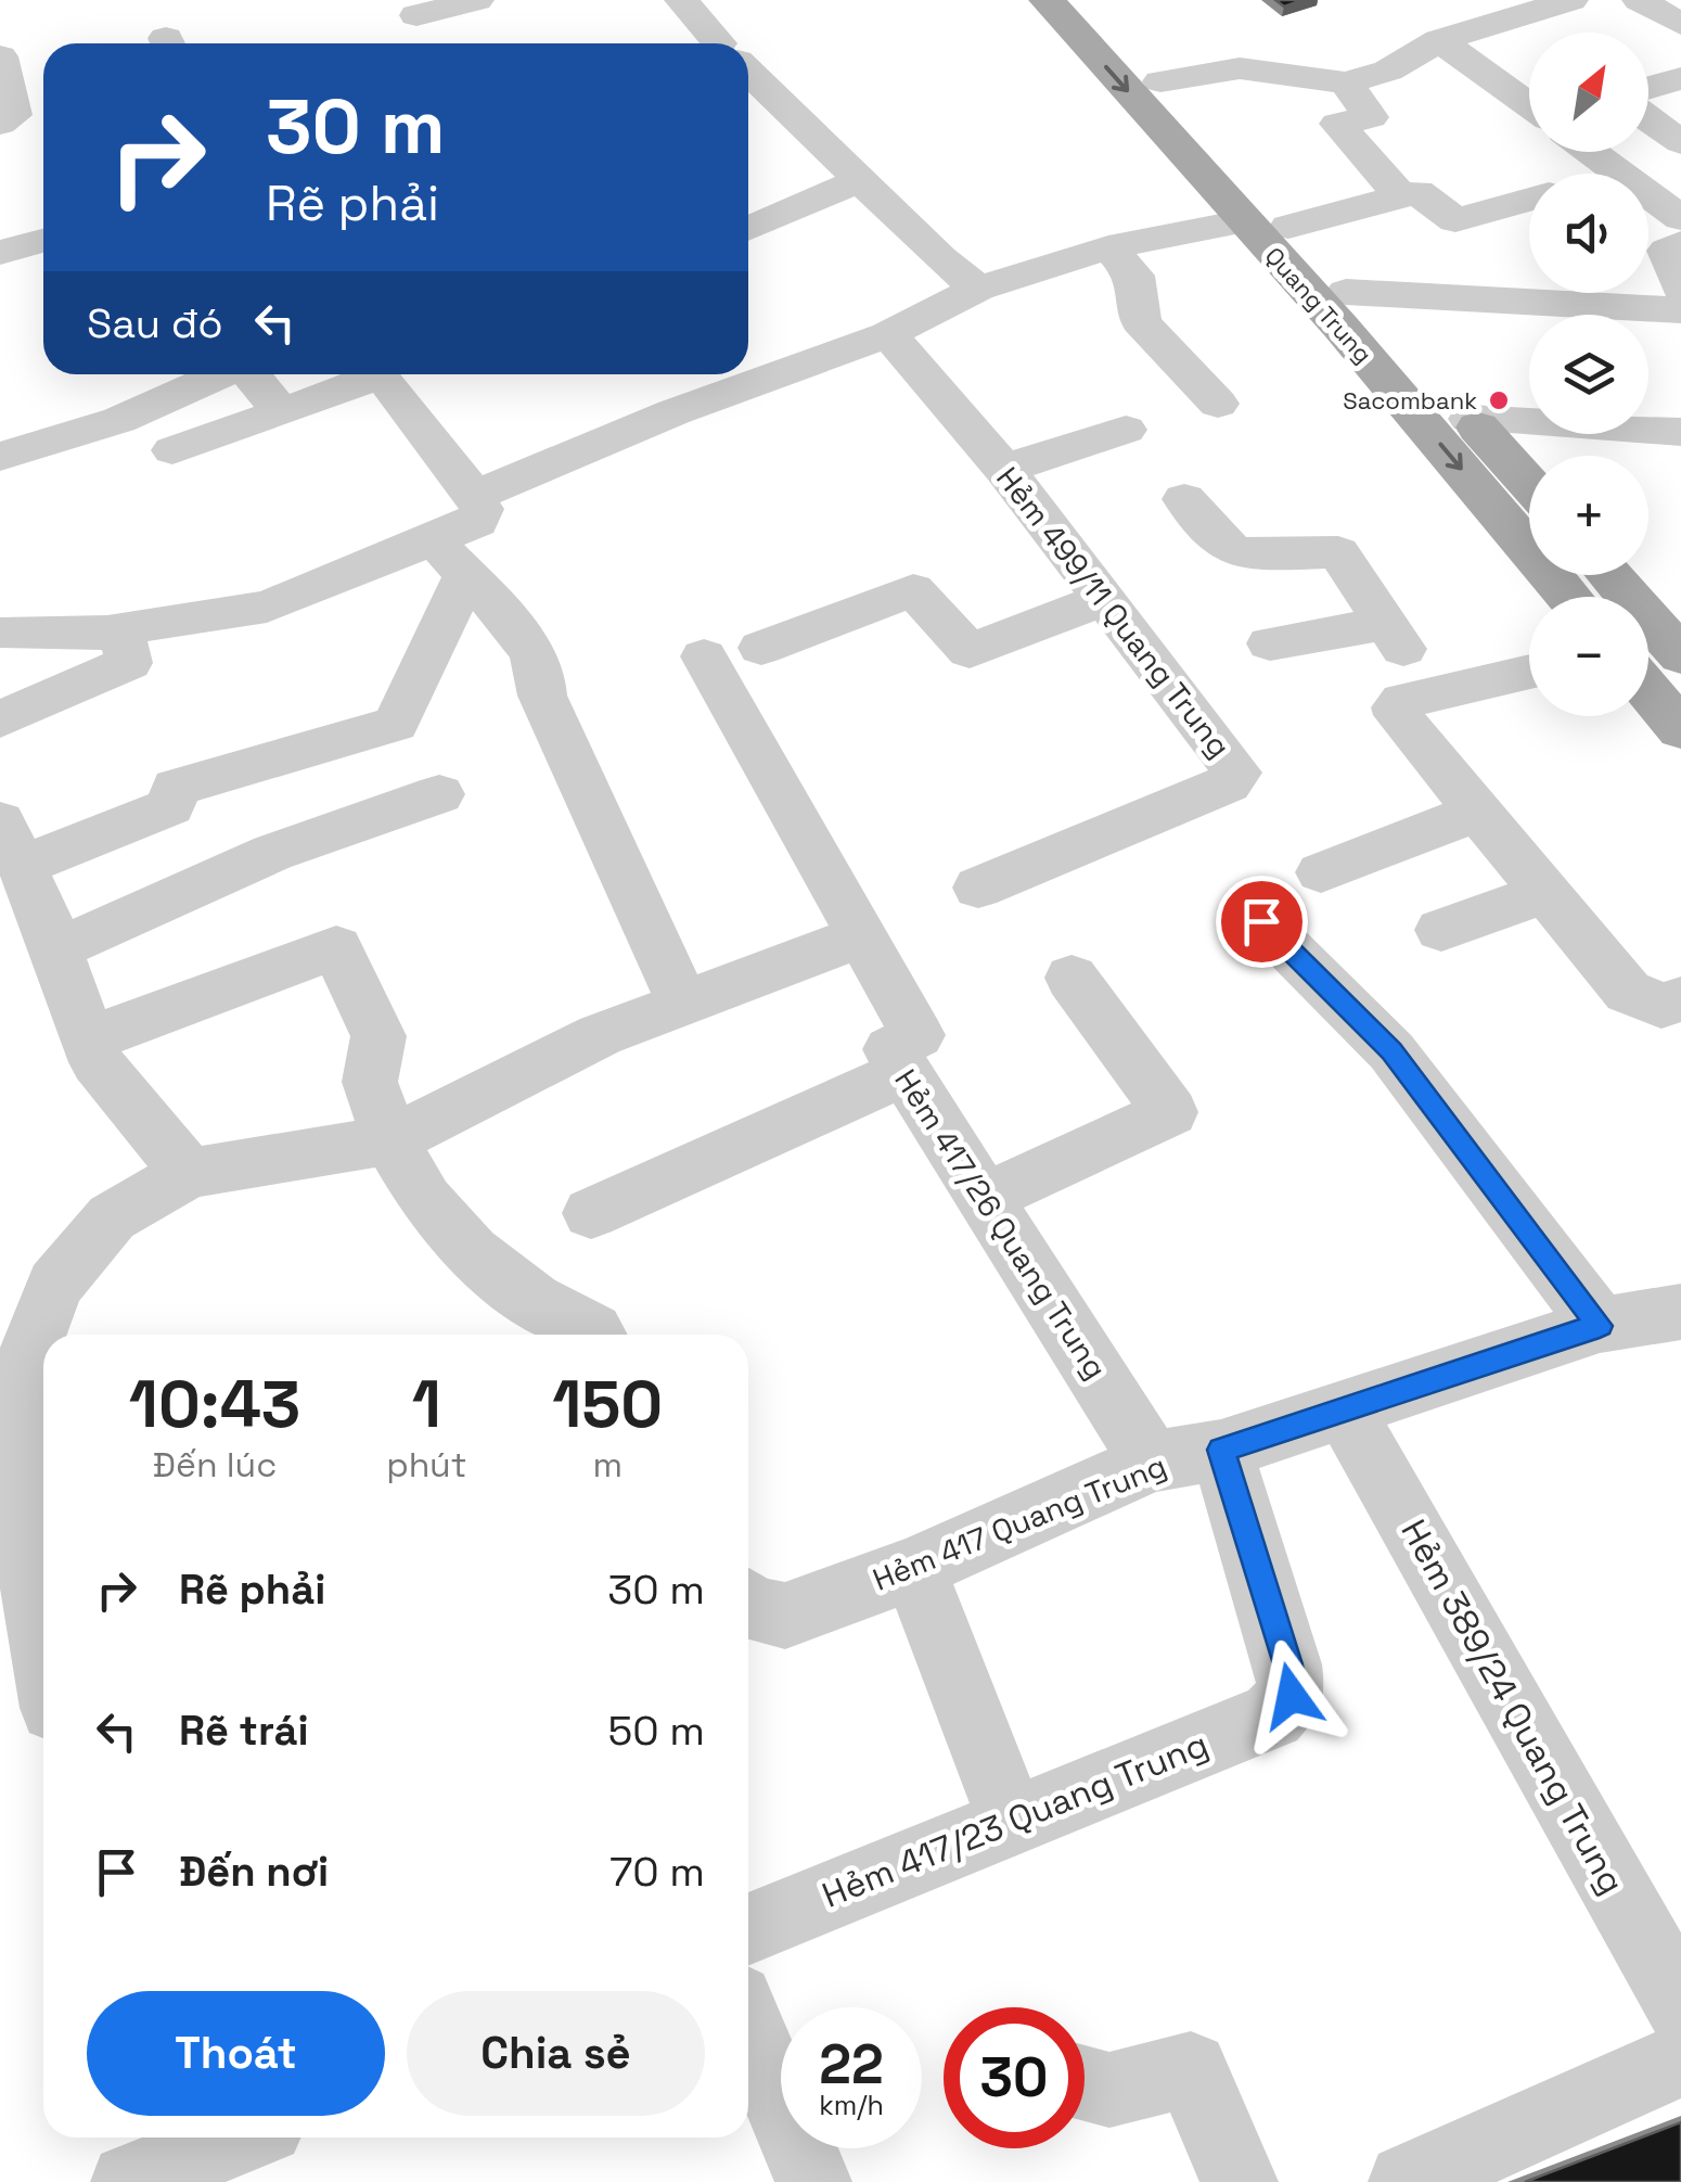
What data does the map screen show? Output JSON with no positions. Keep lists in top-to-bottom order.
{
  "streets": {
    "main road": ["Quang Trung"],
    "street": [
      "Hẻm 499/11 Quang Trung",
      "Hẻm 417/26 Quang Trung",
      "Hẻm 417 Quang Trung",
      "Hẻm 389/24 Quang Trung",
      "Hẻm 417/23 Quang Trung"
    ]
  },
  "crossings": [
    ["Hẻm 417/26 Quang Trung", "Hẻm 417 Quang Trung"],
    ["Hẻm 417 Quang Trung", "Hẻm 389/24 Quang Trung"],
    ["Hẻm 417 Quang Trung", "Hẻm 417/23 Quang Trung"]
  ],
  "places": ["Sacombank"],
  "north": "top right",
  "page": {
    "map_buttons": ["+", "−"],
    "turn": ["30 m", "Rẽ phải"],
    "then": "Sau đó",
    "eta": [
      "10:43",
      "Đến lúc",
      "1",
      "phút",
      "150",
      "m"
    ],
    "list": [
      {
        "name": "Rẽ phải",
        "value": "30 m"
      },
      {
        "name": "Rẽ trái",
        "value": "50 m"
      },
      {
        "name": "Đến nơi",
        "value": "70 m"
      }
    ],
    "buttons": ["Thoát", "Chia sẻ"],
    "speed": "22 km/h",
    "limit": "30"
  }
}
